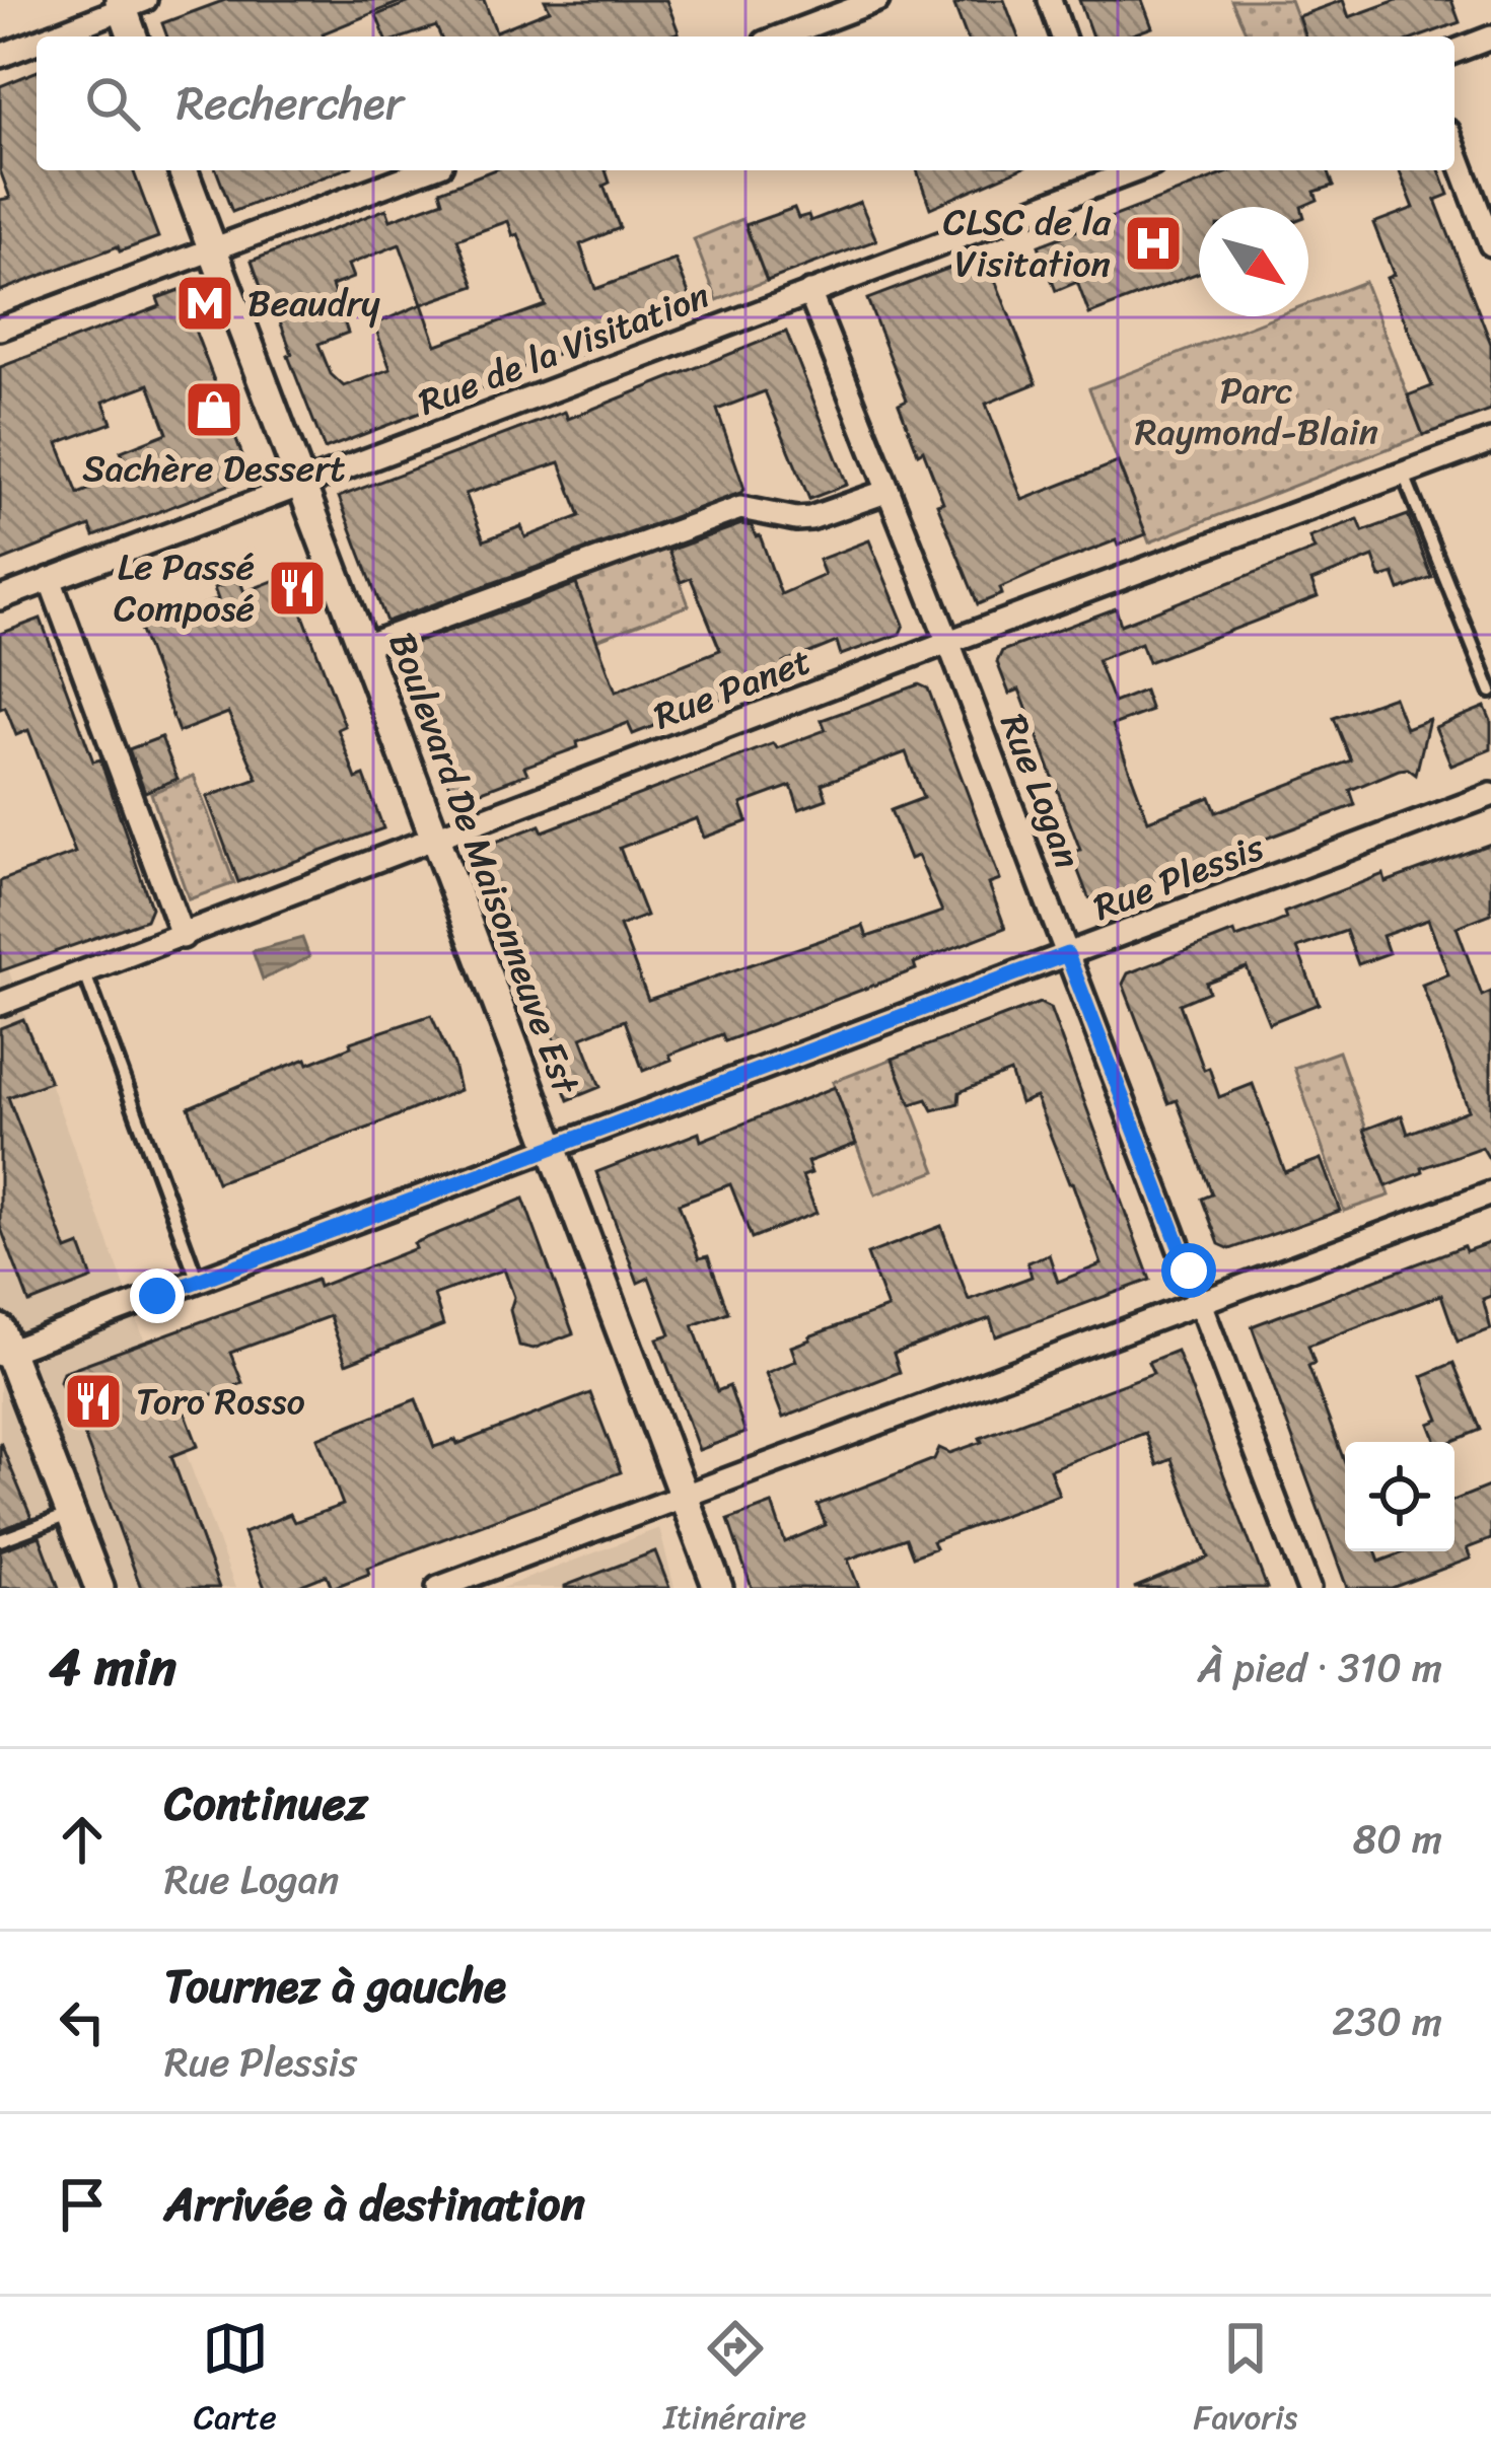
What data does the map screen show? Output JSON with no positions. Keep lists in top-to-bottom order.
{
  "streets": {
    "street": [
      "Rue de la Visitation",
      "Rue Panet",
      "Rue Logan",
      "Boulevard De Maisonneuve Est",
      "Rue Plessis"
    ]
  },
  "crossings": [
    ["Rue de la Visitation", "Rue Logan"],
    ["Rue de la Visitation", "Boulevard De Maisonneuve Est"],
    ["Rue Panet", "Rue Logan"],
    ["Rue Panet", "Boulevard De Maisonneuve Est"],
    ["Rue Logan", "Rue Plessis"],
    ["Boulevard De Maisonneuve Est", "Rue Plessis"]
  ],
  "parks": ["Parc Raymond-Blain"],
  "places": {
    "hospital": ["CLSC de la Visitation"],
    "metro station": ["Beaudry"],
    "shop": ["Sachère Dessert"],
    "restaurant": ["Le Passé Composé", "Toro Rosso"]
  },
  "north": "bottom right",
  "page": {
    "search": "Rechercher",
    "heading": ["4 min", "À pied · 310 m"],
    "list": [
      ["Continuez", "Rue Logan", "80 m"],
      ["Tournez à gauche", "Rue Plessis", "230 m"],
      "Arrivée à destination"
    ],
    "nav": ["Carte", "Itinéraire", "Favoris"]
  }
}
